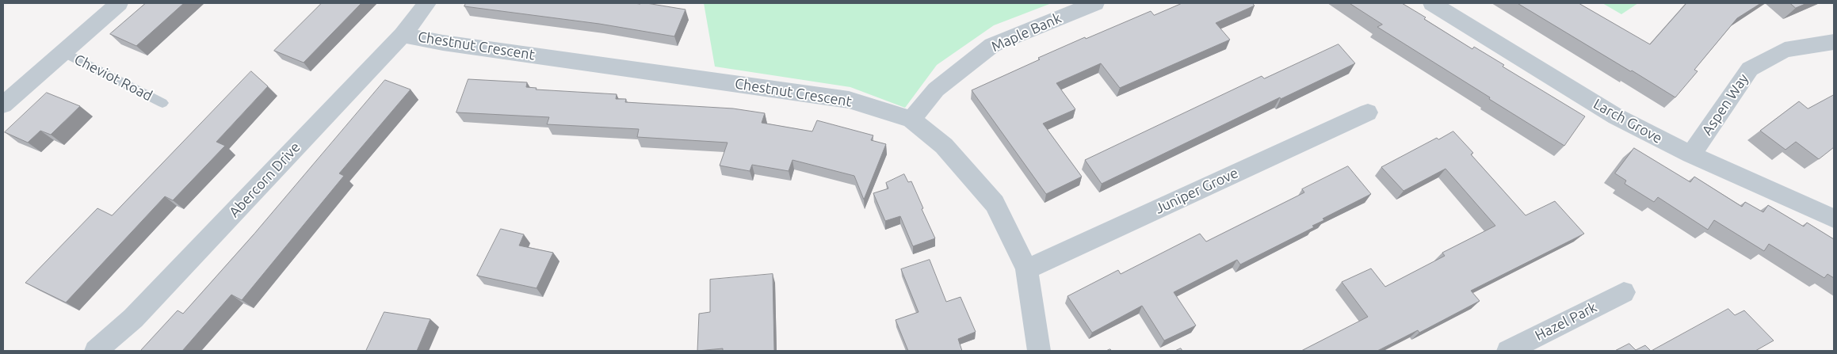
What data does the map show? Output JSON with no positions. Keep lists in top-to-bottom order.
{
  "streets": {
    "street": [
      "Maple Bank",
      "Chestnut Crescent",
      "Cheviot Road",
      "Aspen Way",
      "Larch Grove",
      "Abercorn Drive",
      "Juniper Grove",
      "Hazel Park"
    ]
  },
  "crossings": [
    ["Maple Bank", "Chestnut Crescent"],
    ["Chestnut Crescent", "Abercorn Drive"],
    ["Chestnut Crescent", "Juniper Grove"],
    ["Aspen Way", "Larch Grove"]
  ]
}
